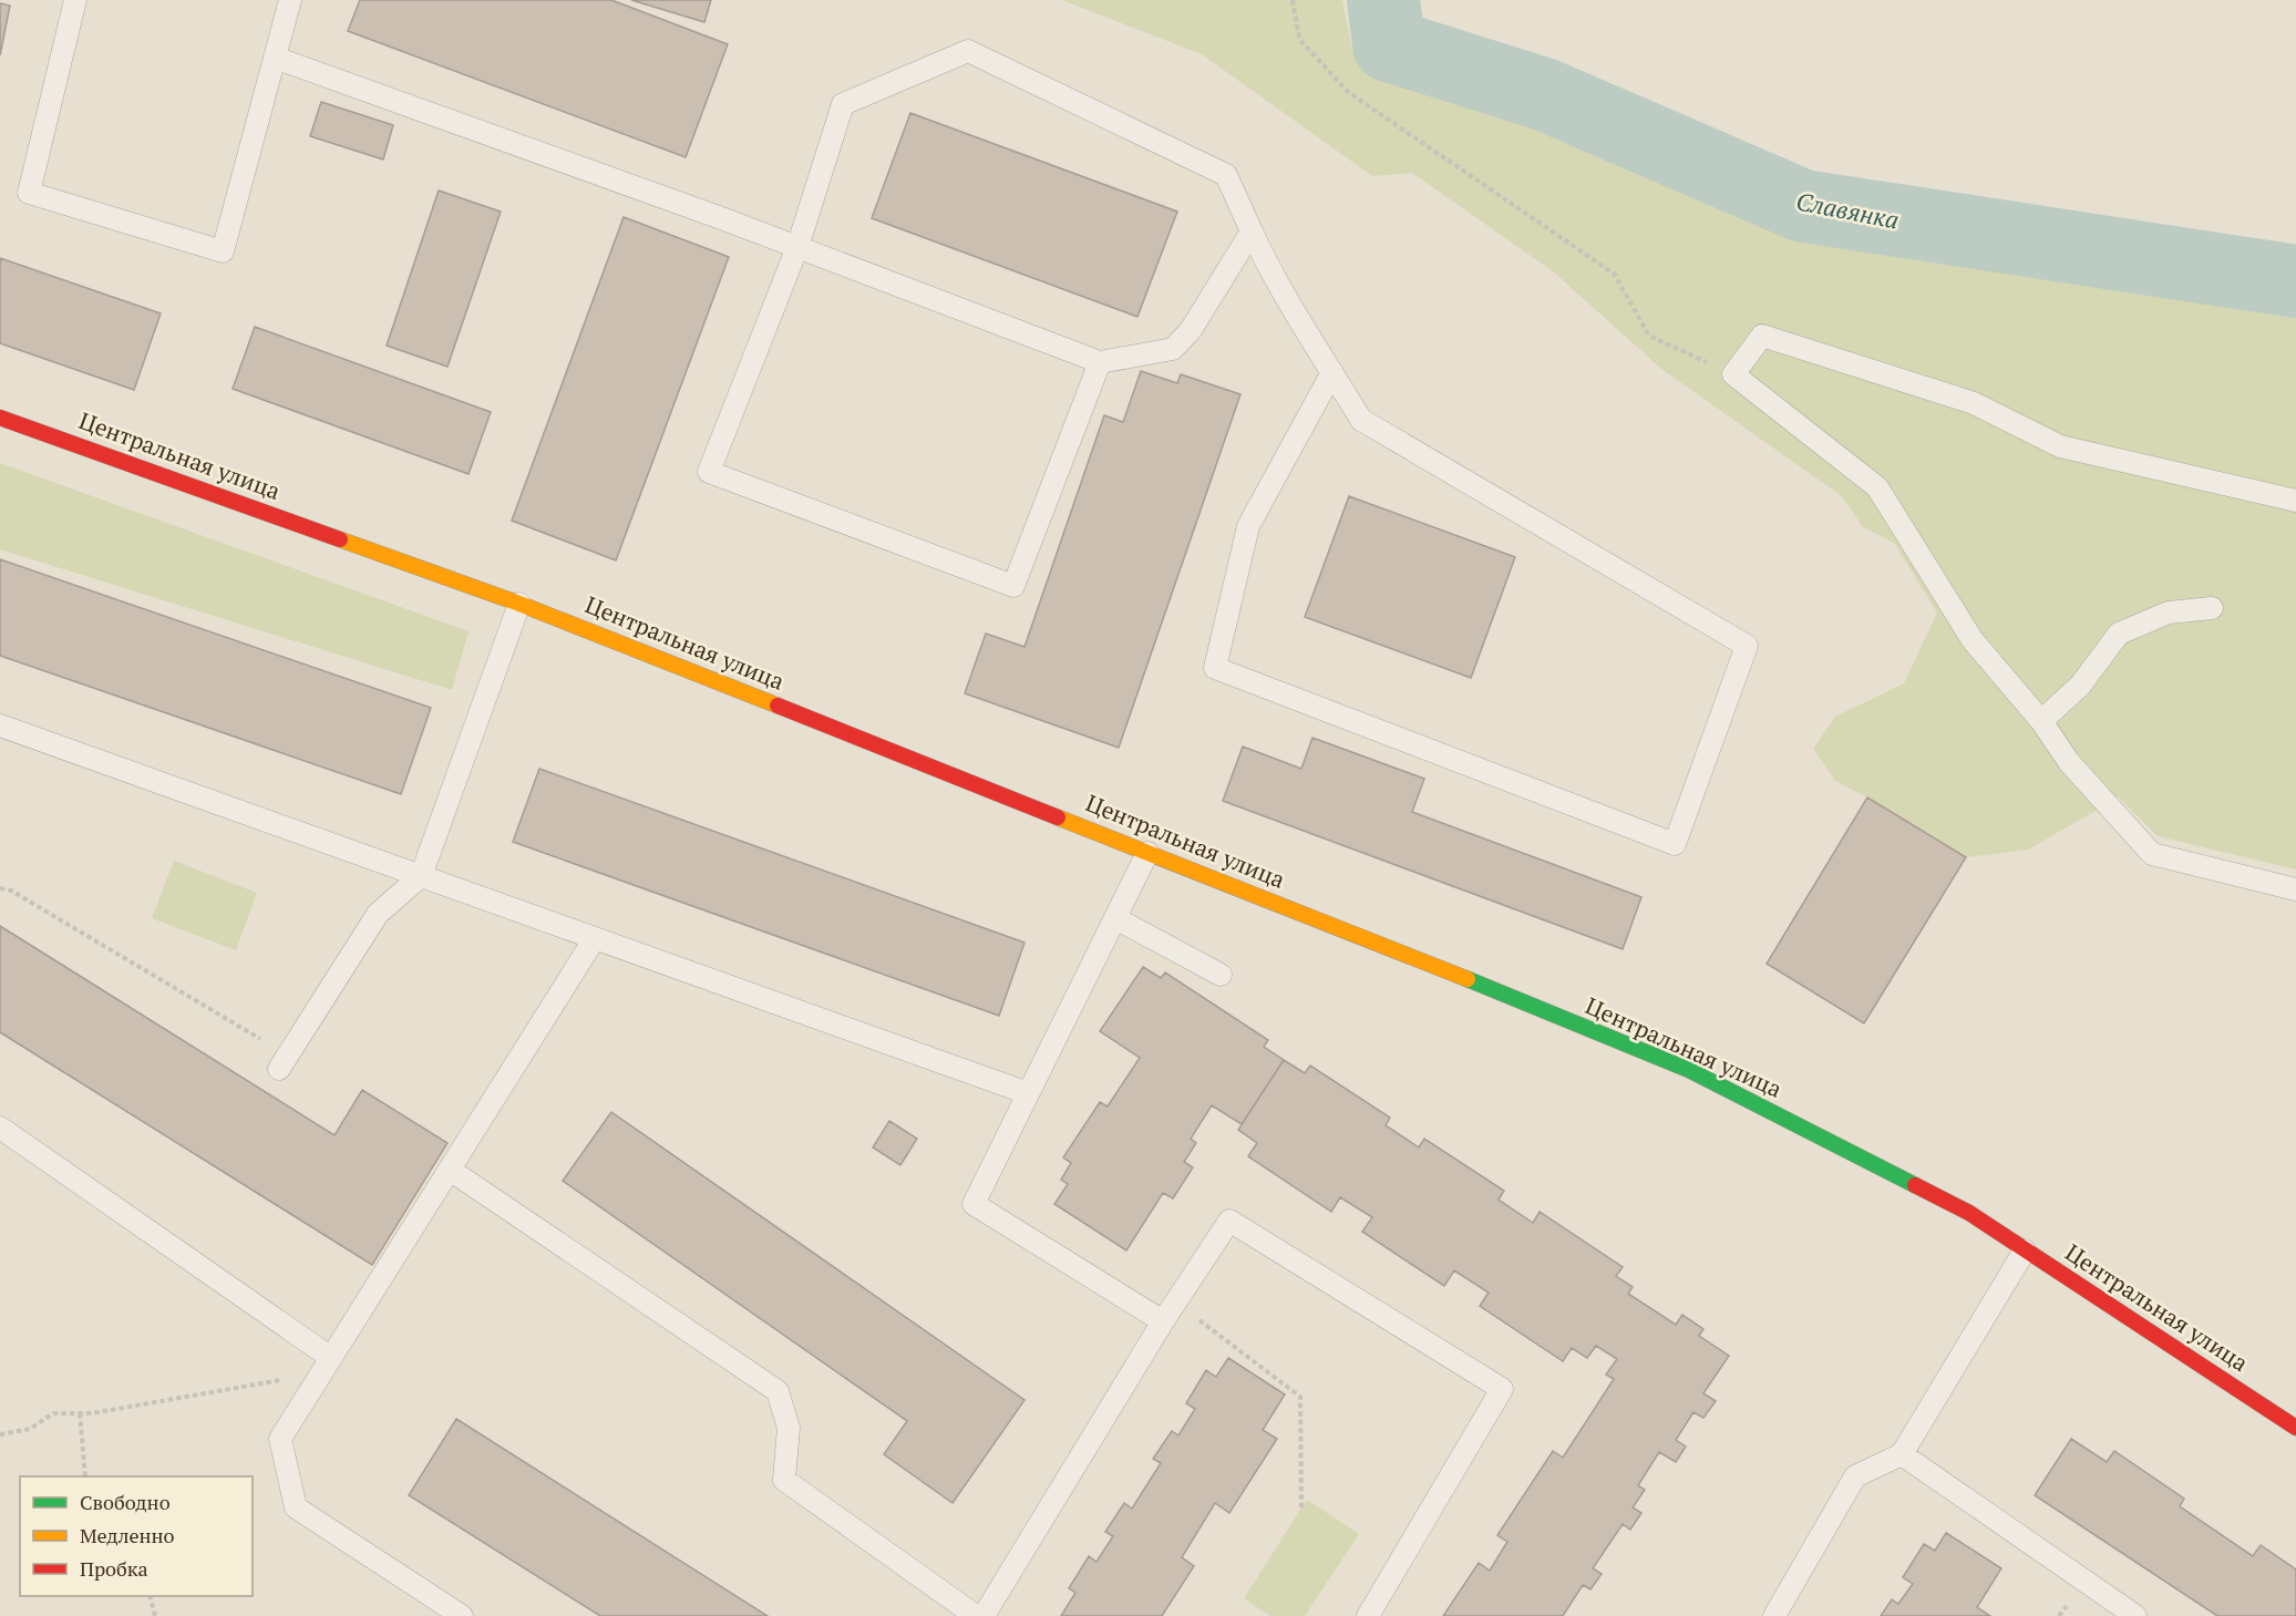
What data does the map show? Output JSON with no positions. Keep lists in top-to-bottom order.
{
  "streets": {
    "street": ["Центральная улица"]
  },
  "water": ["Славянка"],
  "legend": ["Свободно", "Медленно", "Пробка"]
}
